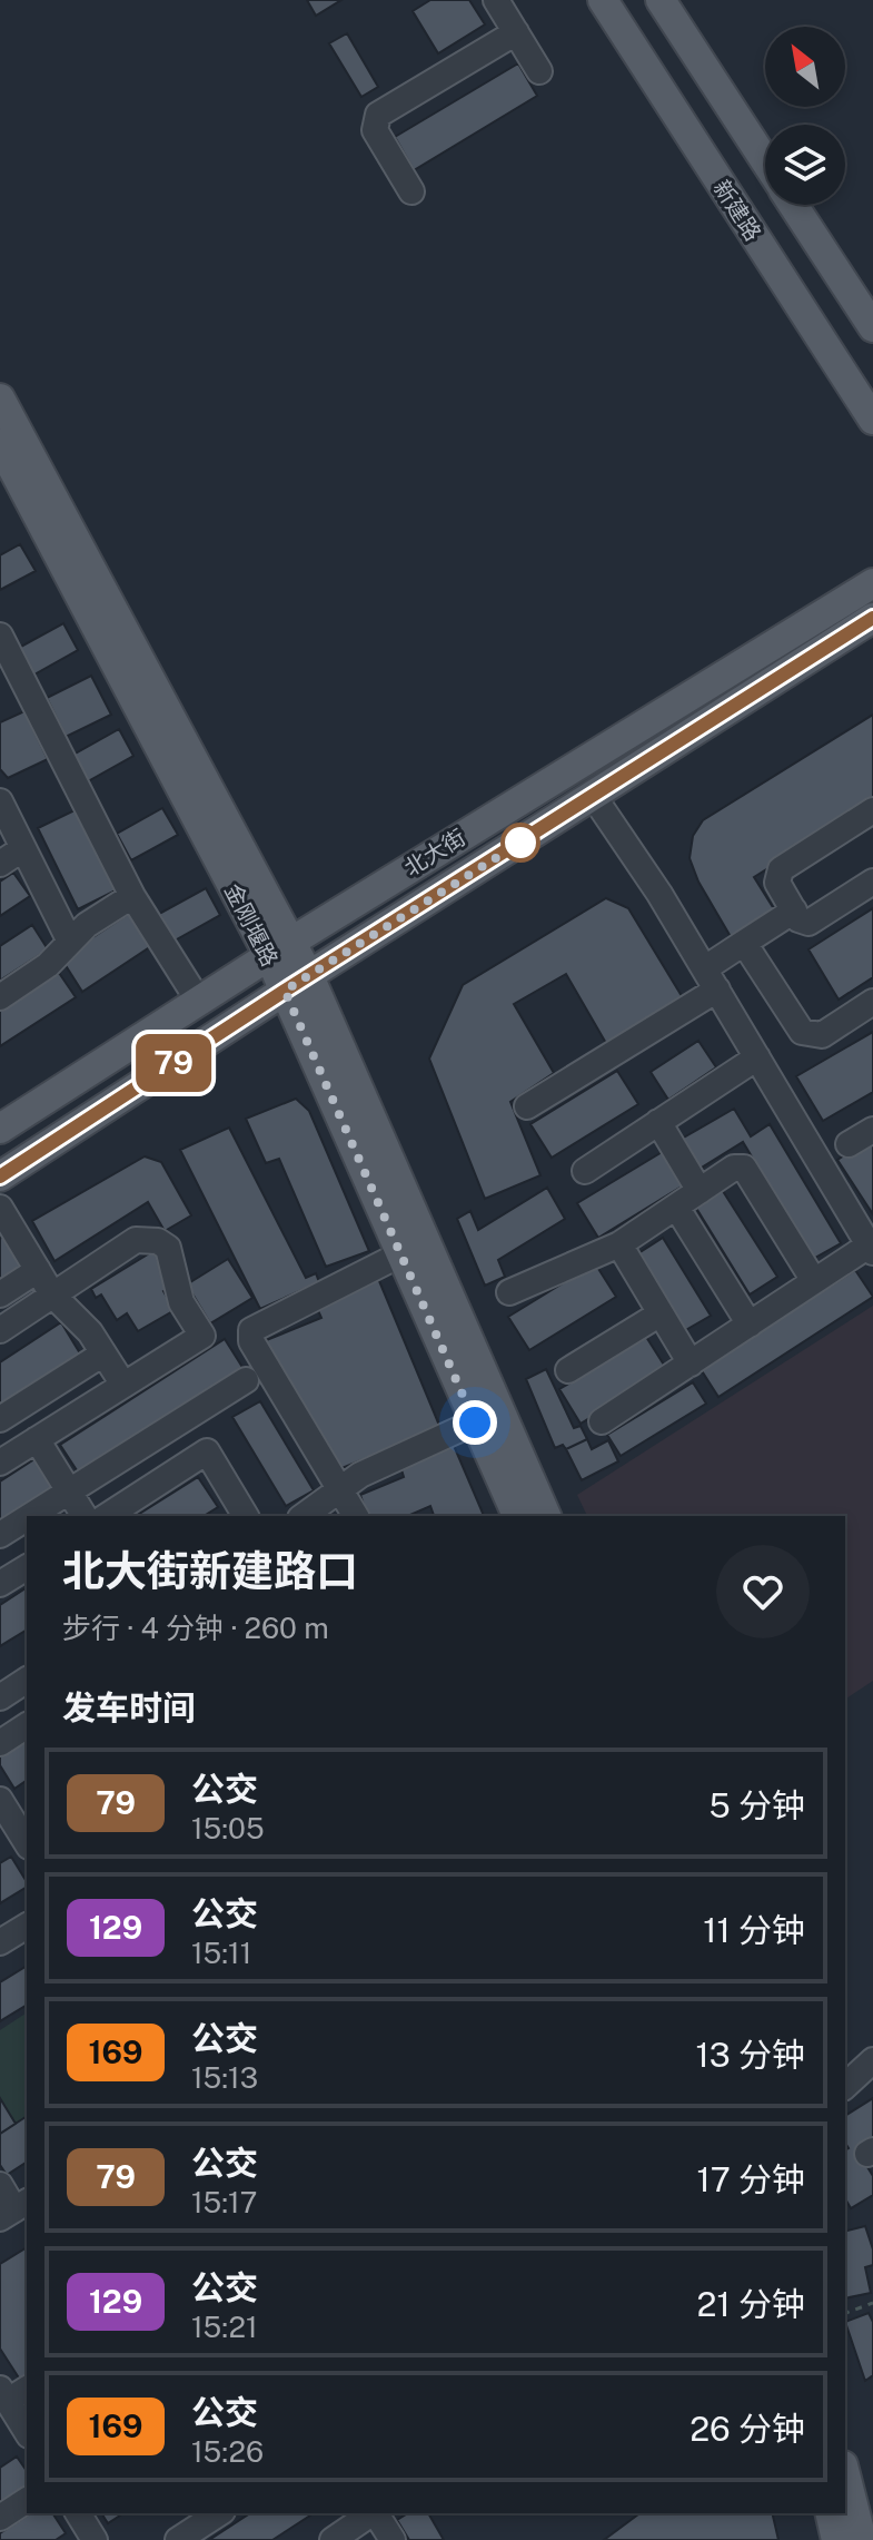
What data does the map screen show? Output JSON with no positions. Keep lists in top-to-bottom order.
{
  "streets": {
    "main road": ["新建路", "北大街", "金刚堰路"]
  },
  "crossings": [
    ["北大街", "金刚堰路"]
  ],
  "lines": ["bus line 79"],
  "north": "top left",
  "page": {
    "on_map": "79",
    "heading": [
      ["北大街新建路口", "步行 · 4 分钟 · 260 m"],
      "发车时间"
    ],
    "list": [
      {
        "mark": "79",
        "name": "公交",
        "note": "15:05",
        "value": "5 分钟"
      },
      {
        "mark": "129",
        "name": "公交",
        "note": "15:11",
        "value": "11 分钟"
      },
      {
        "mark": "169",
        "name": "公交",
        "note": "15:13",
        "value": "13 分钟"
      },
      {
        "mark": "79",
        "name": "公交",
        "note": "15:17",
        "value": "17 分钟"
      },
      {
        "mark": "129",
        "name": "公交",
        "note": "15:21",
        "value": "21 分钟"
      },
      {
        "mark": "169",
        "name": "公交",
        "note": "15:26",
        "value": "26 分钟"
      }
    ]
  }
}
